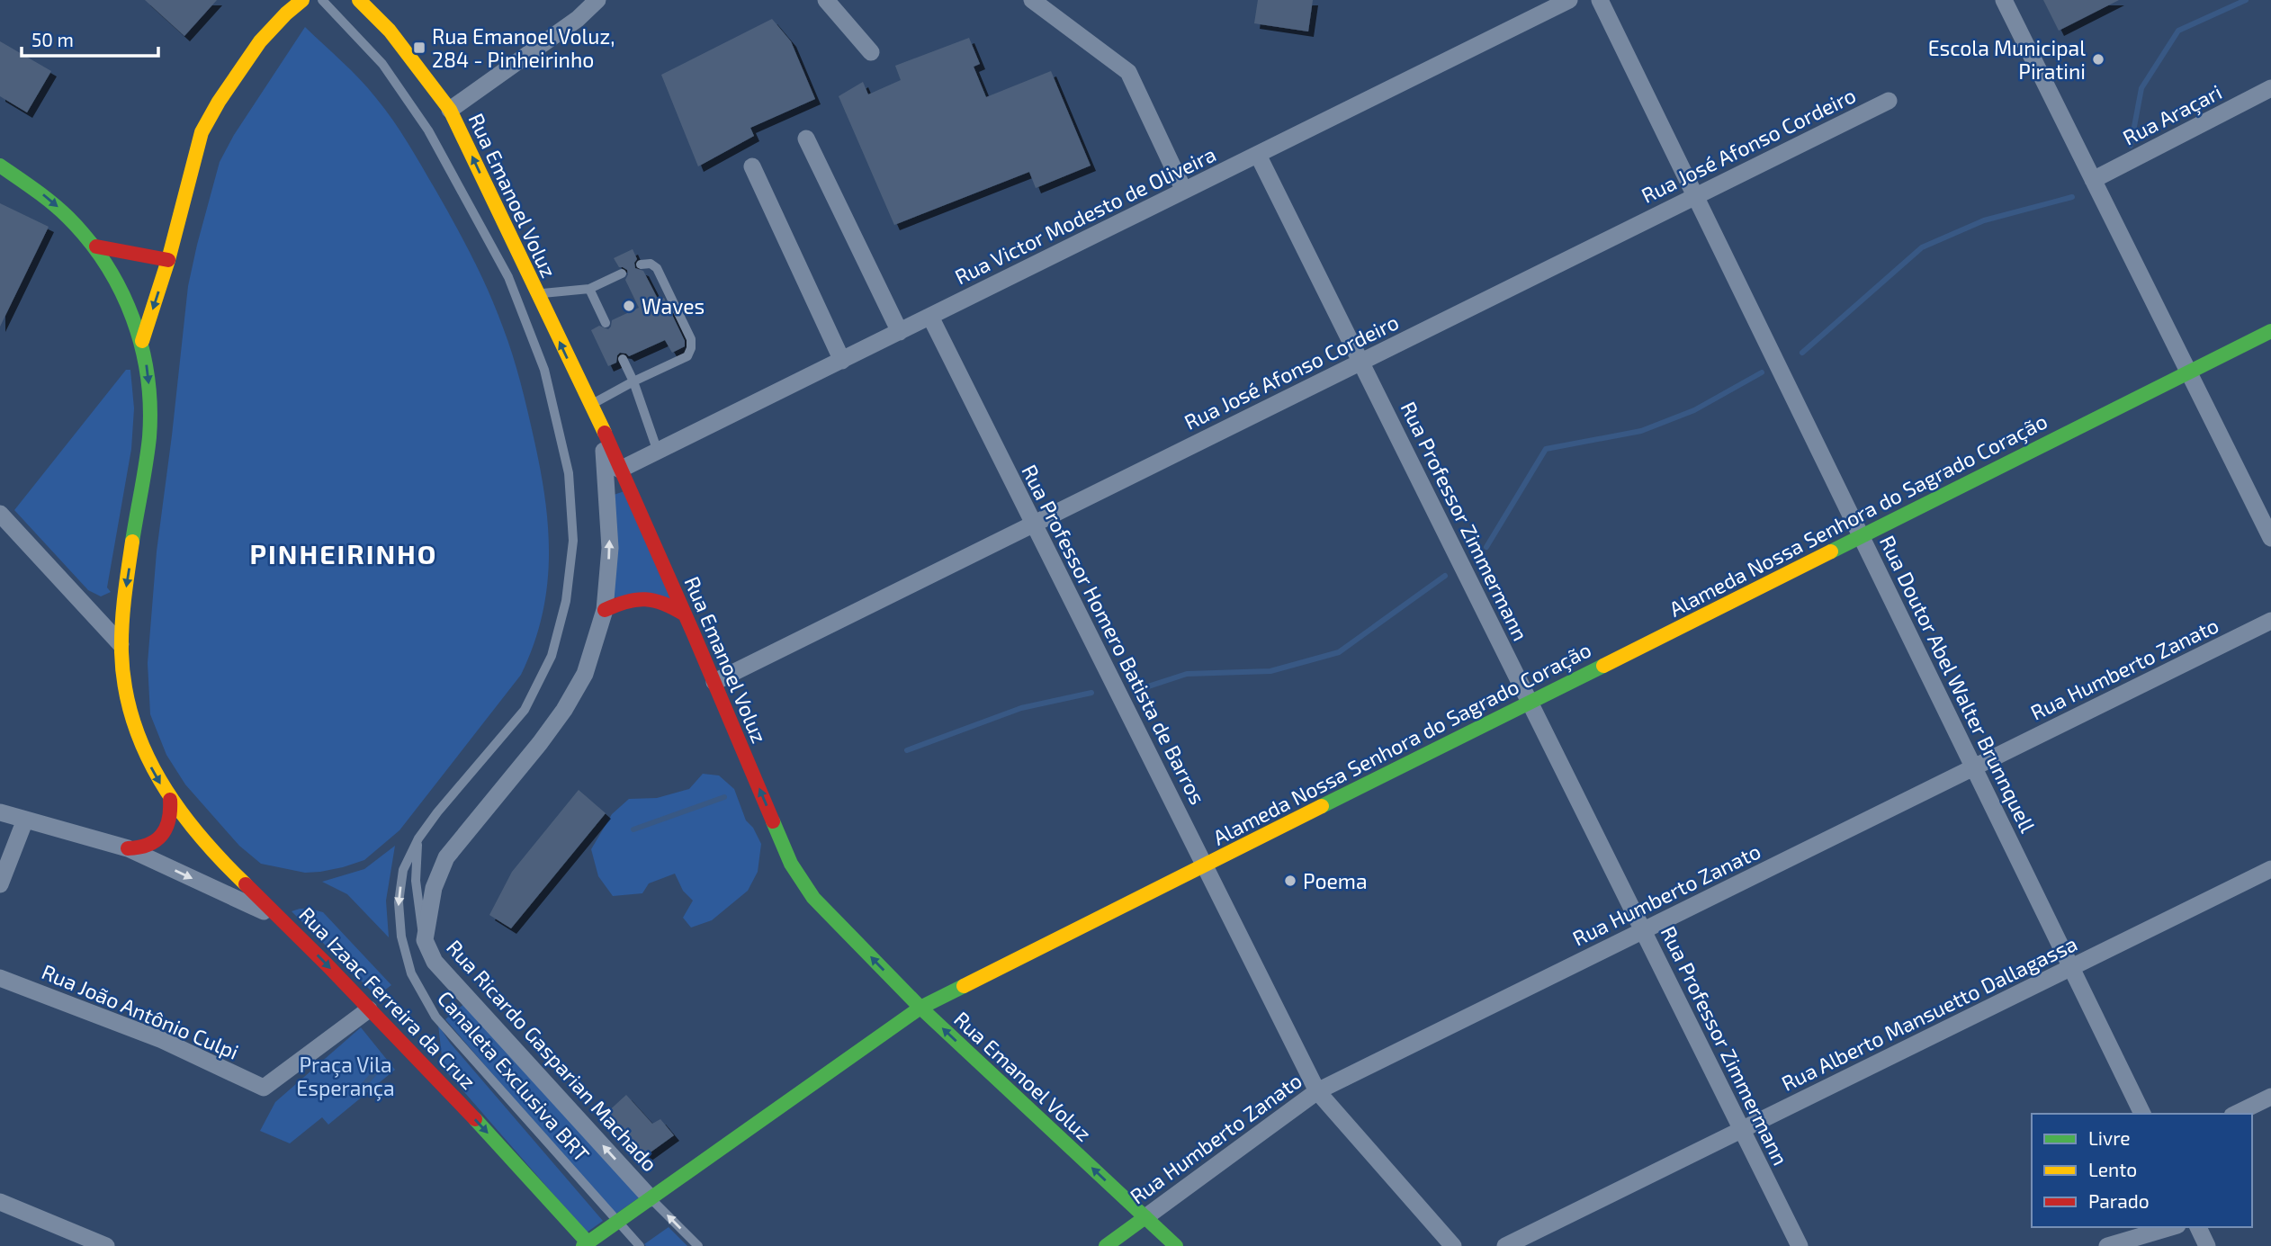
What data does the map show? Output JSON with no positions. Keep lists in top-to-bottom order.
{
  "streets": {
    "main road": [
      "Rua Emanoel Voluz",
      "Alameda Nossa Senhora do Sagrado Coração",
      "Rua Humberto Zanato",
      "Rua Izaac Ferreira da Cruz"
    ],
    "street": [
      "Rua Araçari",
      "Rua José Afonso Cordeiro",
      "Rua Victor Modesto de Oliveira",
      "Rua Professor Zimmermann",
      "Rua Professor Homero Batista de Barros",
      "Rua Doutor Abel Walter Brunnquell",
      "Rua João Antônio Culpi",
      "Rua Alberto Mansuetto Dallagassa",
      "Rua Ricardo Gasparian Machado"
    ],
    "lane": ["Canaleta Exclusiva BRT"]
  },
  "crossings": [
    ["Rua José Afonso Cordeiro", "Rua Emanoel Voluz"],
    ["Rua José Afonso Cordeiro", "Rua Professor Zimmermann"],
    ["Rua José Afonso Cordeiro", "Rua Professor Homero Batista de Barros"],
    ["Rua José Afonso Cordeiro", "Rua Doutor Abel Walter Brunnquell"],
    ["Rua Emanoel Voluz", "Rua Victor Modesto de Oliveira"],
    ["Rua Emanoel Voluz", "Alameda Nossa Senhora do Sagrado Coração"],
    ["Rua Emanoel Voluz", "Rua Humberto Zanato"],
    ["Rua Victor Modesto de Oliveira", "Rua Professor Zimmermann"],
    ["Rua Victor Modesto de Oliveira", "Rua Professor Homero Batista de Barros"],
    ["Alameda Nossa Senhora do Sagrado Coração", "Rua Professor Zimmermann"],
    ["Alameda Nossa Senhora do Sagrado Coração", "Rua Professor Homero Batista de Barros"],
    ["Alameda Nossa Senhora do Sagrado Coração", "Rua Doutor Abel Walter Brunnquell"],
    ["Alameda Nossa Senhora do Sagrado Coração", "Rua Izaac Ferreira da Cruz"],
    ["Alameda Nossa Senhora do Sagrado Coração", "Rua Ricardo Gasparian Machado"],
    ["Alameda Nossa Senhora do Sagrado Coração", "Canaleta Exclusiva BRT"],
    ["Rua Professor Zimmermann", "Rua Humberto Zanato"],
    ["Rua Professor Zimmermann", "Rua Alberto Mansuetto Dallagassa"],
    ["Rua Professor Homero Batista de Barros", "Rua Humberto Zanato"],
    ["Rua Humberto Zanato", "Rua Doutor Abel Walter Brunnquell"],
    ["Rua Doutor Abel Walter Brunnquell", "Rua Alberto Mansuetto Dallagassa"],
    ["Rua Izaac Ferreira da Cruz", "Rua João Antônio Culpi"]
  ],
  "one_way": ["Rua Emanoel Voluz", "Rua Izaac Ferreira da Cruz", "Rua Ricardo Gasparian Machado"],
  "districts": ["PINHEIRINHO"],
  "parks": ["Praça Vila Esperança"],
  "places": {
    "transit": ["Rua Emanoel Voluz, 284 - Pinheirinho"],
    "other": ["Escola Municipal Piratini", "Waves", "Poema"]
  },
  "legend": ["Livre", "Lento", "Parado"],
  "scale_bar": "50 m"
}
